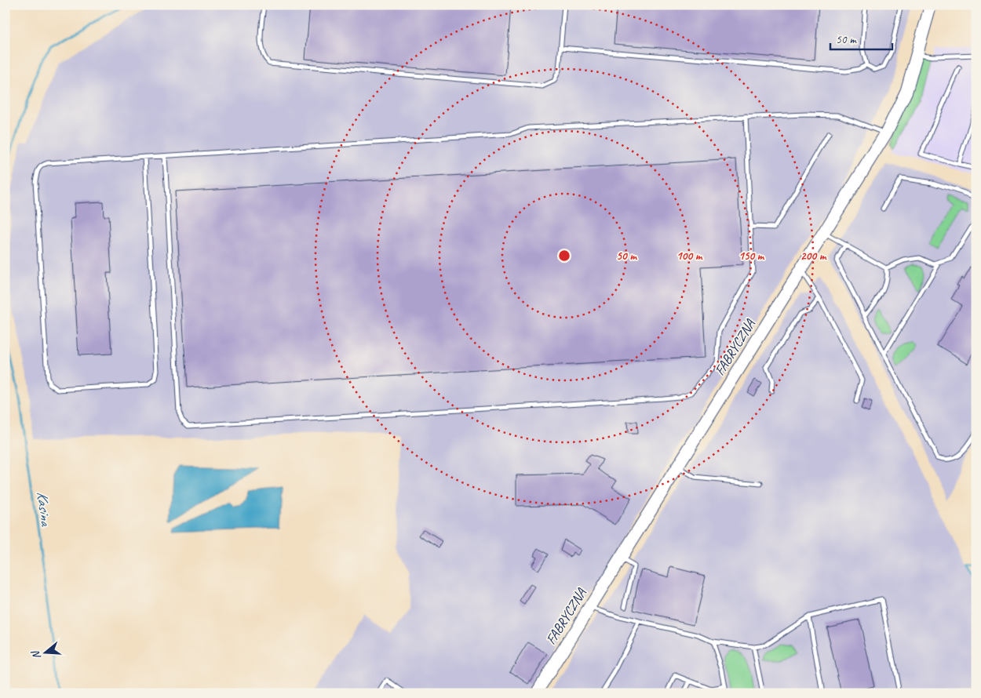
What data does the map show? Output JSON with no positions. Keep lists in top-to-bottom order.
{
  "streets": {
    "main road": ["FABRYCZNA"]
  },
  "water": ["Kasina"],
  "scale_bar": "50 m",
  "north": "left",
  "rings": [
    "50 m",
    "100 m",
    "150 m",
    "200 m"
  ]
}
